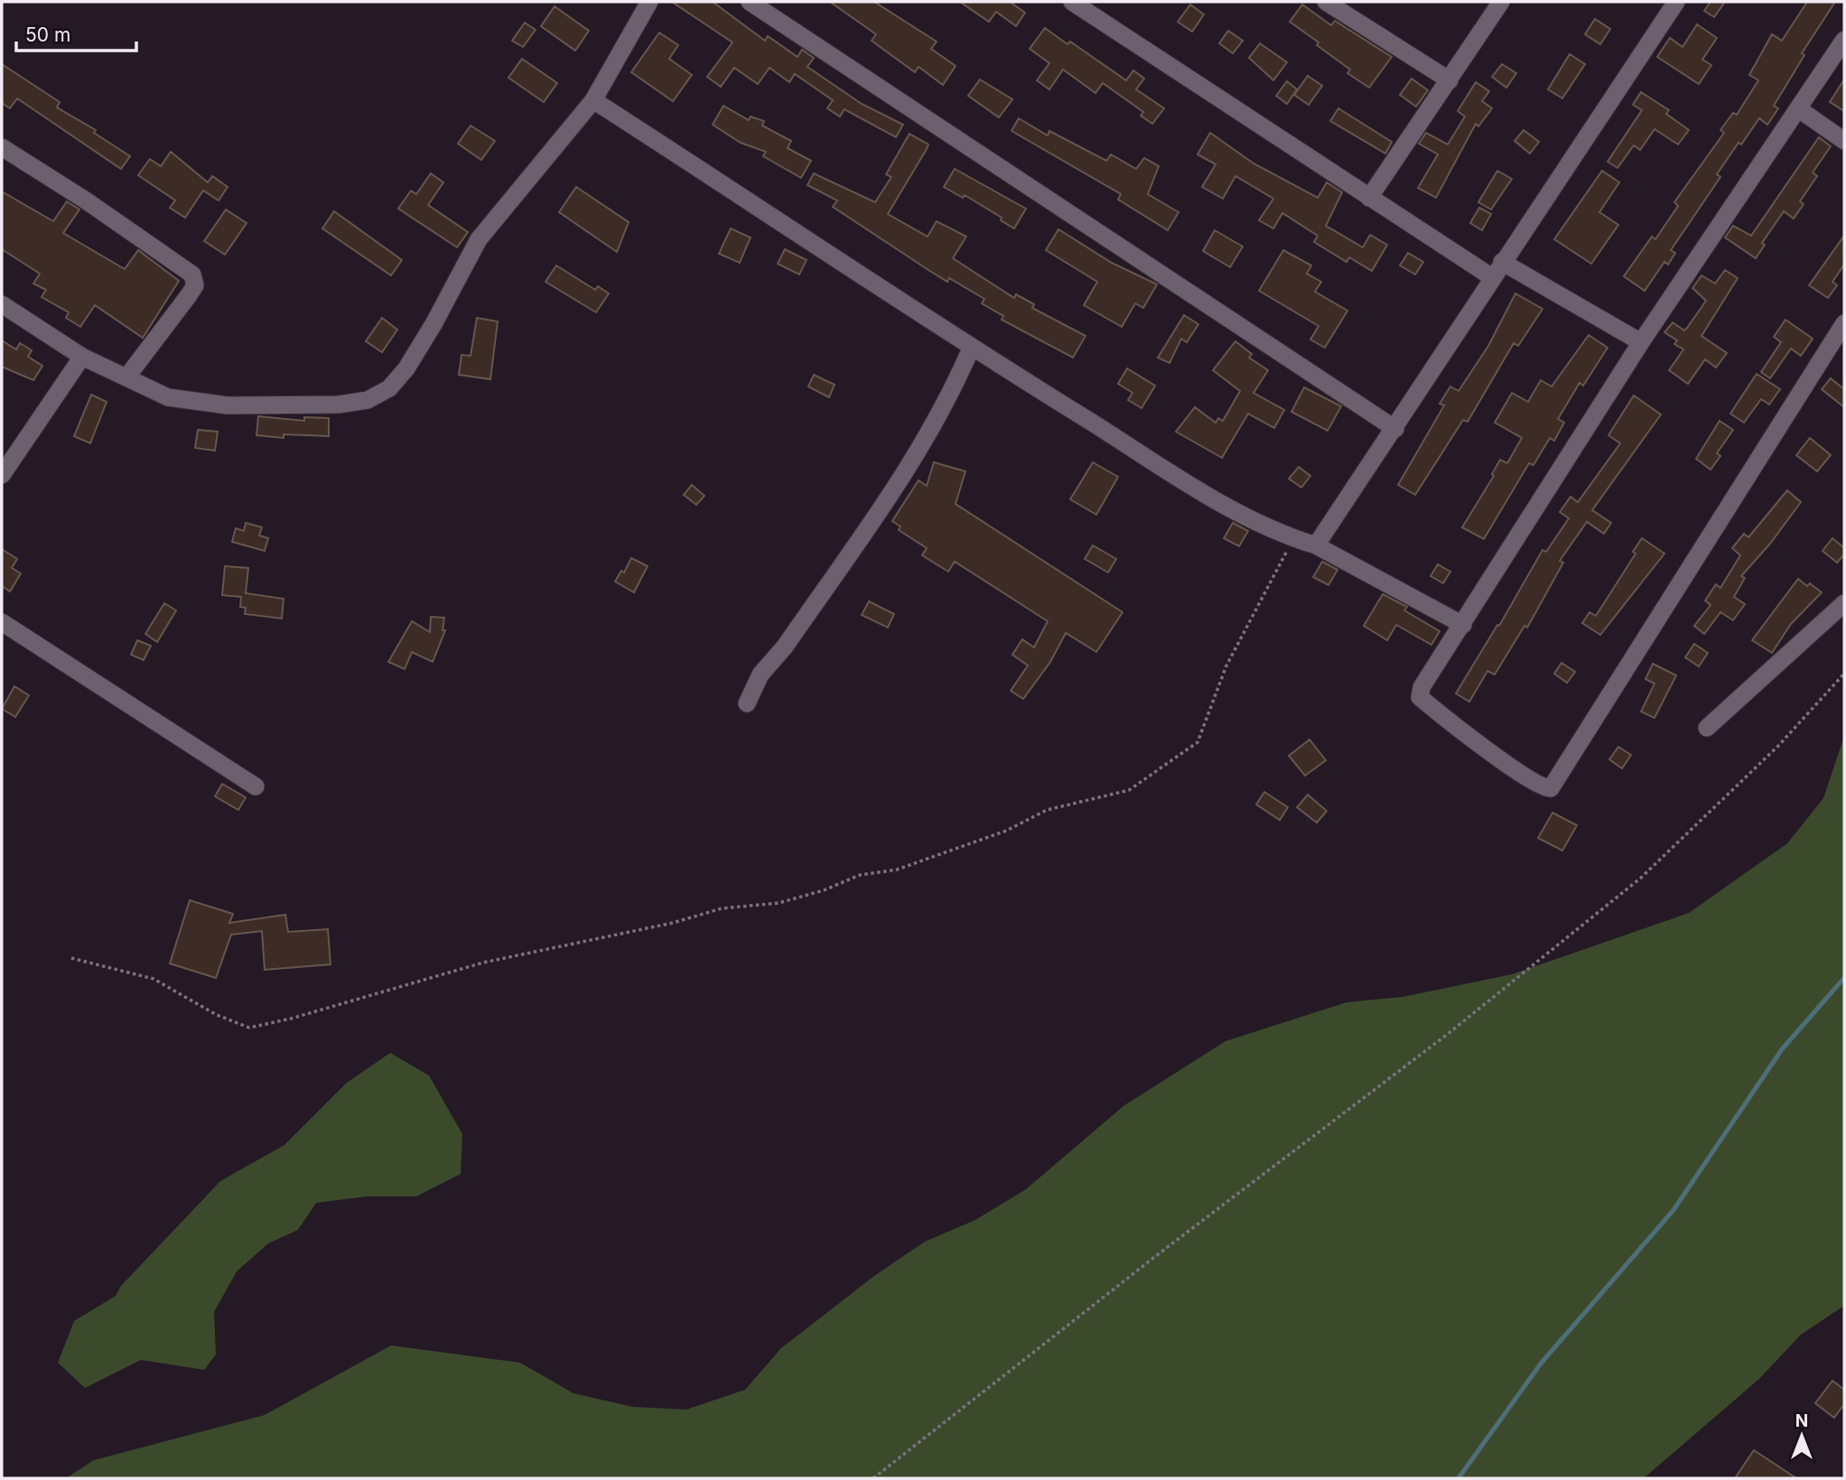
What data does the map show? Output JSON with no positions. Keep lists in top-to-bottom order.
{
  "scale_bar": "50 m",
  "north": "top"
}
